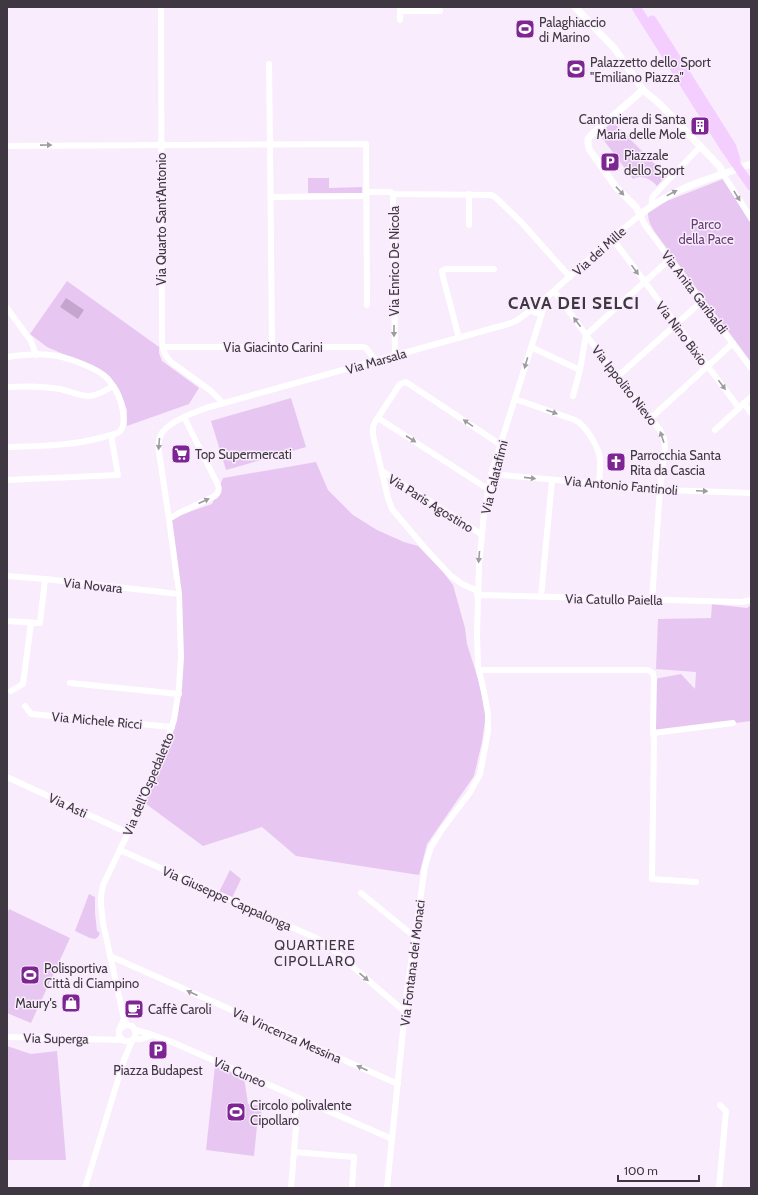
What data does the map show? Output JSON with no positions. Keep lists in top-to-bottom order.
{
  "streets": {
    "street": [
      "Via Quarto Sant'Antonio",
      "Via dei Mille",
      "Via Enrico De Nicola",
      "Via Anita Garibaldi",
      "Via Nino Bixio",
      "Via Giacinto Carini",
      "Via Marsala",
      "Via Ippolito Nievo",
      "Via Calatafimi",
      "Via Antonio Fantinoli",
      "Via Paris Agostino",
      "Via Novara",
      "Via Catullo Paiella",
      "Via Michele Ricci",
      "Via dell'Ospedaletto",
      "Via Asti",
      "Via Giuseppe Cappalonga",
      "Via Fontana dei Monaci",
      "Via Vincenza Messina",
      "Via Superga",
      "Via Cuneo"
    ]
  },
  "crossings": [
    ["Via Quarto Sant'Antonio", "Via Giacinto Carini"],
    ["Via dei Mille", "Via Enrico De Nicola"],
    ["Via dei Mille", "Via Anita Garibaldi"],
    ["Via dei Mille", "Via Nino Bixio"],
    ["Via dei Mille", "Via Marsala"],
    ["Via dei Mille", "Via Ippolito Nievo"],
    ["Via dei Mille", "Via Calatafimi"],
    ["Via Enrico De Nicola", "Via Marsala"],
    ["Via Giacinto Carini", "Via Marsala"],
    ["Via Marsala", "Via Calatafimi"],
    ["Via Marsala", "Via dell'Ospedaletto"],
    ["Via Ippolito Nievo", "Via Antonio Fantinoli"],
    ["Via Ippolito Nievo", "Via Catullo Paiella"],
    ["Via Calatafimi", "Via Antonio Fantinoli"],
    ["Via Calatafimi", "Via Paris Agostino"],
    ["Via Calatafimi", "Via Catullo Paiella"],
    ["Via Calatafimi", "Via Fontana dei Monaci"],
    ["Via Paris Agostino", "Via Catullo Paiella"],
    ["Via Novara", "Via dell'Ospedaletto"],
    ["Via Michele Ricci", "Via dell'Ospedaletto"],
    ["Via dell'Ospedaletto", "Via Asti"],
    ["Via dell'Ospedaletto", "Via Giuseppe Cappalonga"],
    ["Via dell'Ospedaletto", "Via Vincenza Messina"],
    ["Via dell'Ospedaletto", "Via Superga"],
    ["Via dell'Ospedaletto", "Via Cuneo"],
    ["Via Giuseppe Cappalonga", "Via Fontana dei Monaci"],
    ["Via Fontana dei Monaci", "Via Vincenza Messina"],
    ["Via Fontana dei Monaci", "Via Cuneo"],
    ["Via Superga", "Via Cuneo"]
  ],
  "one_way": [
    "Via Nino Bixio",
    "Via Ippolito Nievo",
    "Via Antonio Fantinoli",
    "Via Giuseppe Cappalonga",
    "Via Vincenza Messina"
  ],
  "districts": ["CAVA DEI SELCI", "QUARTIERE CIPOLLARO"],
  "parks": ["Parco della Pace"],
  "places": {
    "sports": [
      "Palaghiaccio di Marino",
      "Palazzetto dello Sport \"Emiliano Piazza\"",
      "Polisportiva Città di Ciampino",
      "Circolo polivalente Cipollaro"
    ],
    "building": ["Cantoniera di Santa Maria delle Mole"],
    "parking": ["Piazzale dello Sport", "Piazza Budapest"],
    "supermarket": ["Top Supermercati"],
    "church": ["Parrocchia Santa Rita da Cascia"],
    "shop": ["Maury's"],
    "cafe": ["Caffè Caroli"]
  },
  "scale_bar": "100 m"
}
